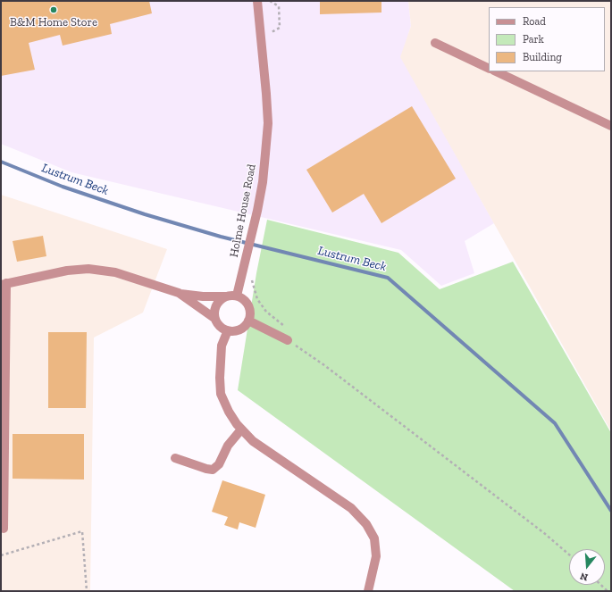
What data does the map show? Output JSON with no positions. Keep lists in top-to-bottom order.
{
  "streets": {
    "street": ["Holme House Road"]
  },
  "water": ["Lustrum Beck"],
  "places": ["B&M Home Store"],
  "legend": ["Road", "Park", "Building"],
  "north": "bottom"
}
